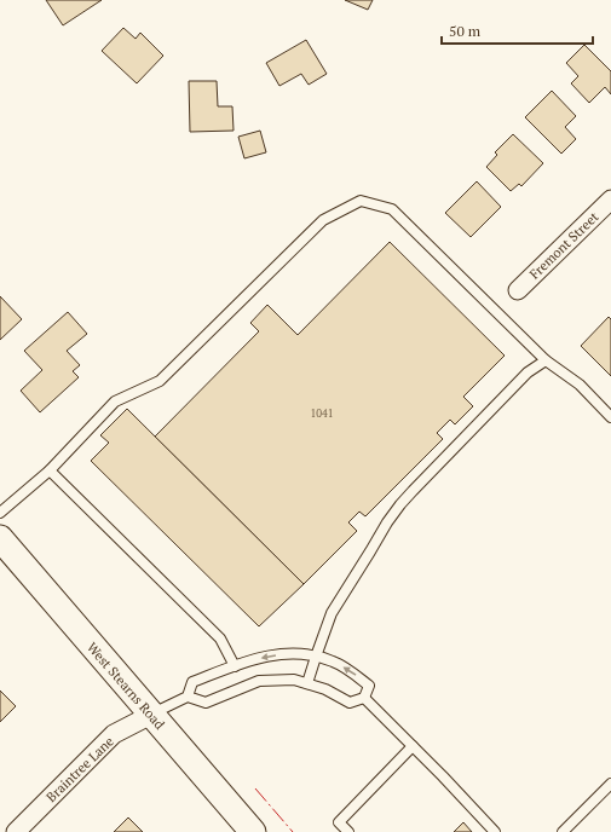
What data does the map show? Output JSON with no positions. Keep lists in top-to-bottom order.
{
  "streets": {
    "main road": ["West Stearns Road"],
    "street": ["Fremont Street", "Braintree Lane"]
  },
  "crossings": [
    ["West Stearns Road", "Braintree Lane"]
  ],
  "house_numbers": ["1041"],
  "scale_bar": "50 m"
}
